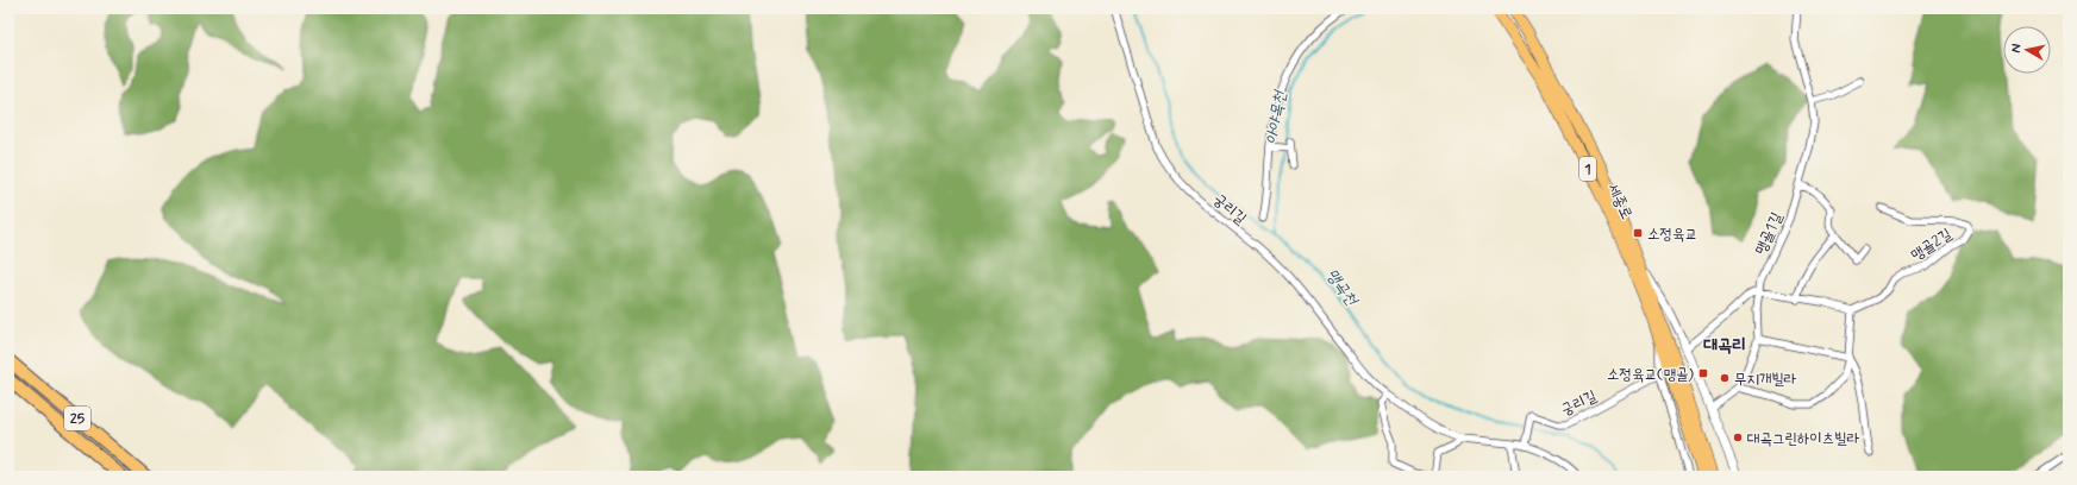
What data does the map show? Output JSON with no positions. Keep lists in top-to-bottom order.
{
  "streets": {
    "highway": ["25"],
    "main road": ["1", "세종로"],
    "street": ["궁리길", "맹골1길", "맹골2길"]
  },
  "districts": ["대곡리"],
  "water": ["아야목천", "맹곡천"],
  "places": {
    "transit": ["소정육교", "소정육교(맹골)"],
    "other": ["무지개빌라", "대곡그린하이츠빌라"]
  },
  "north": "left"
}
